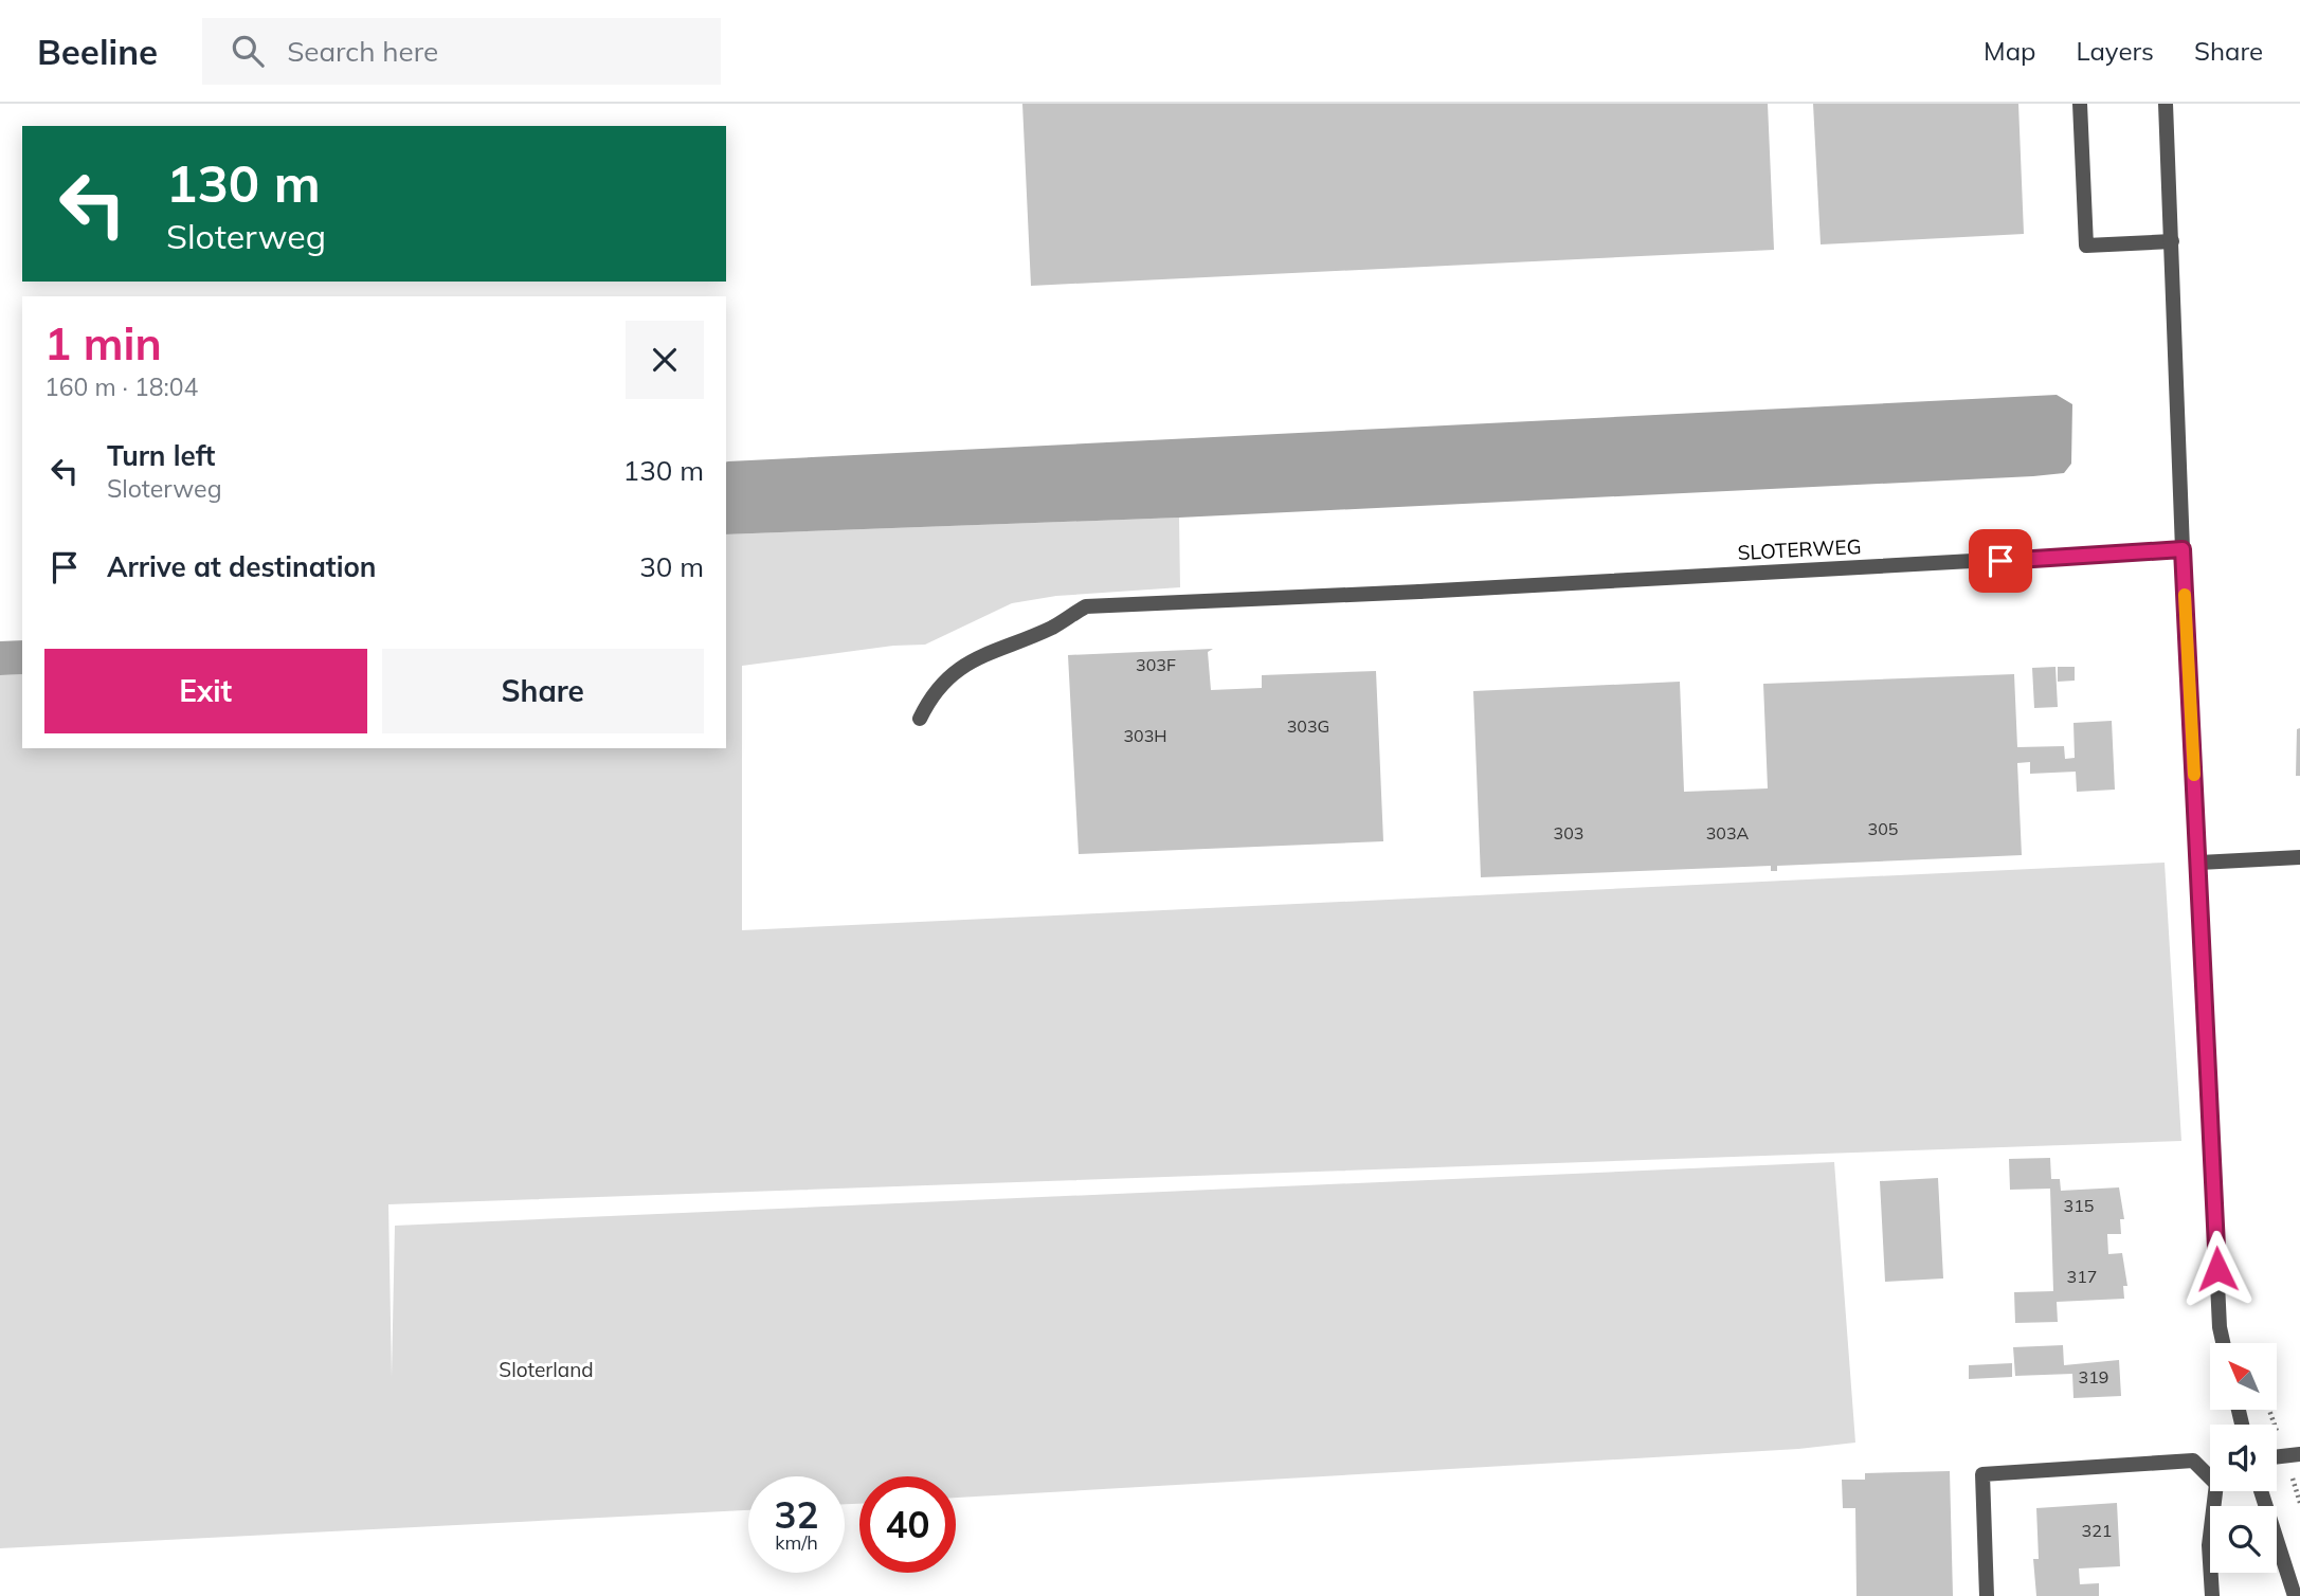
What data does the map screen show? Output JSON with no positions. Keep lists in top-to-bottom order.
{
  "streets": {
    "street": ["SLOTERWEG"]
  },
  "parks": ["Sloterland"],
  "house_numbers": [
    "303F",
    "303G",
    "303H",
    "305",
    "303",
    "303A",
    "315",
    "317",
    "319",
    "321"
  ],
  "north": "top left",
  "page": {
    "header": "Beeline",
    "search": "Search here",
    "nav": ["Map", "Layers", "Share"],
    "turn": ["130 m", "Sloterweg"],
    "heading": ["1 min", "160 m · 18:04"],
    "list": [
      {
        "name": "Turn left",
        "note": "Sloterweg",
        "value": "130 m"
      },
      {
        "name": "Arrive at destination",
        "value": "30 m"
      }
    ],
    "buttons": ["Exit", "Share"],
    "speed": "32 km/h",
    "limit": "40"
  }
}
